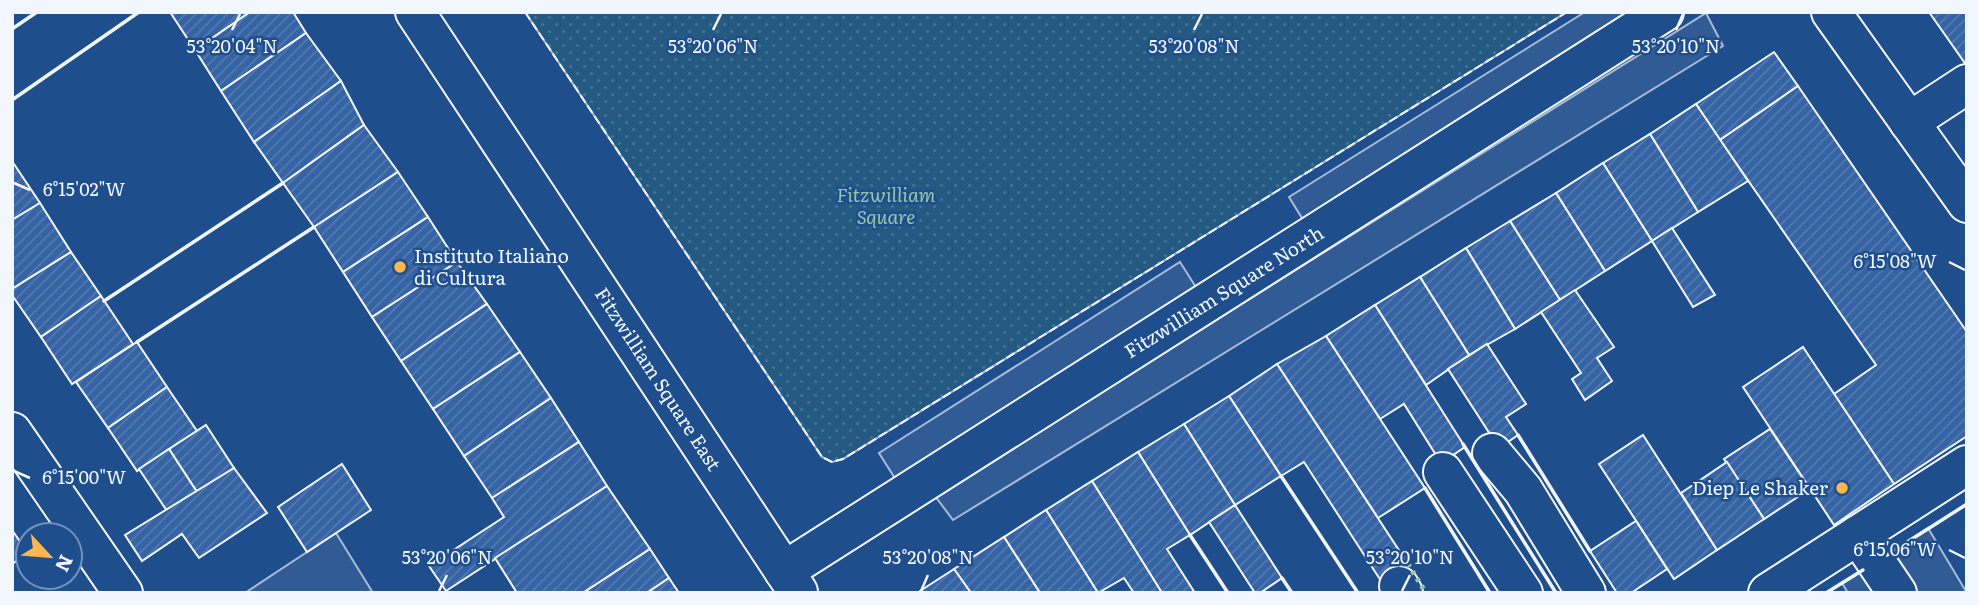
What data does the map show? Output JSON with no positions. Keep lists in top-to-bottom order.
{
  "streets": {
    "street": ["Fitzwilliam Square North", "Fitzwilliam Square East"]
  },
  "crossings": [
    ["Fitzwilliam Square North", "Fitzwilliam Square East"]
  ],
  "parks": ["Fitzwilliam Square"],
  "places": ["Instituto Italiano di Cultura", "Diep Le Shaker"],
  "north": "bottom right",
  "coordinates": [
    "53°20'04\"N",
    "53°20'06\"N",
    "53°20'08\"N",
    "53°20'10\"N",
    "6°15'02\"W",
    "6°15'08\"W",
    "6°15'00\"W",
    "6°15'06\"W"
  ]
}
